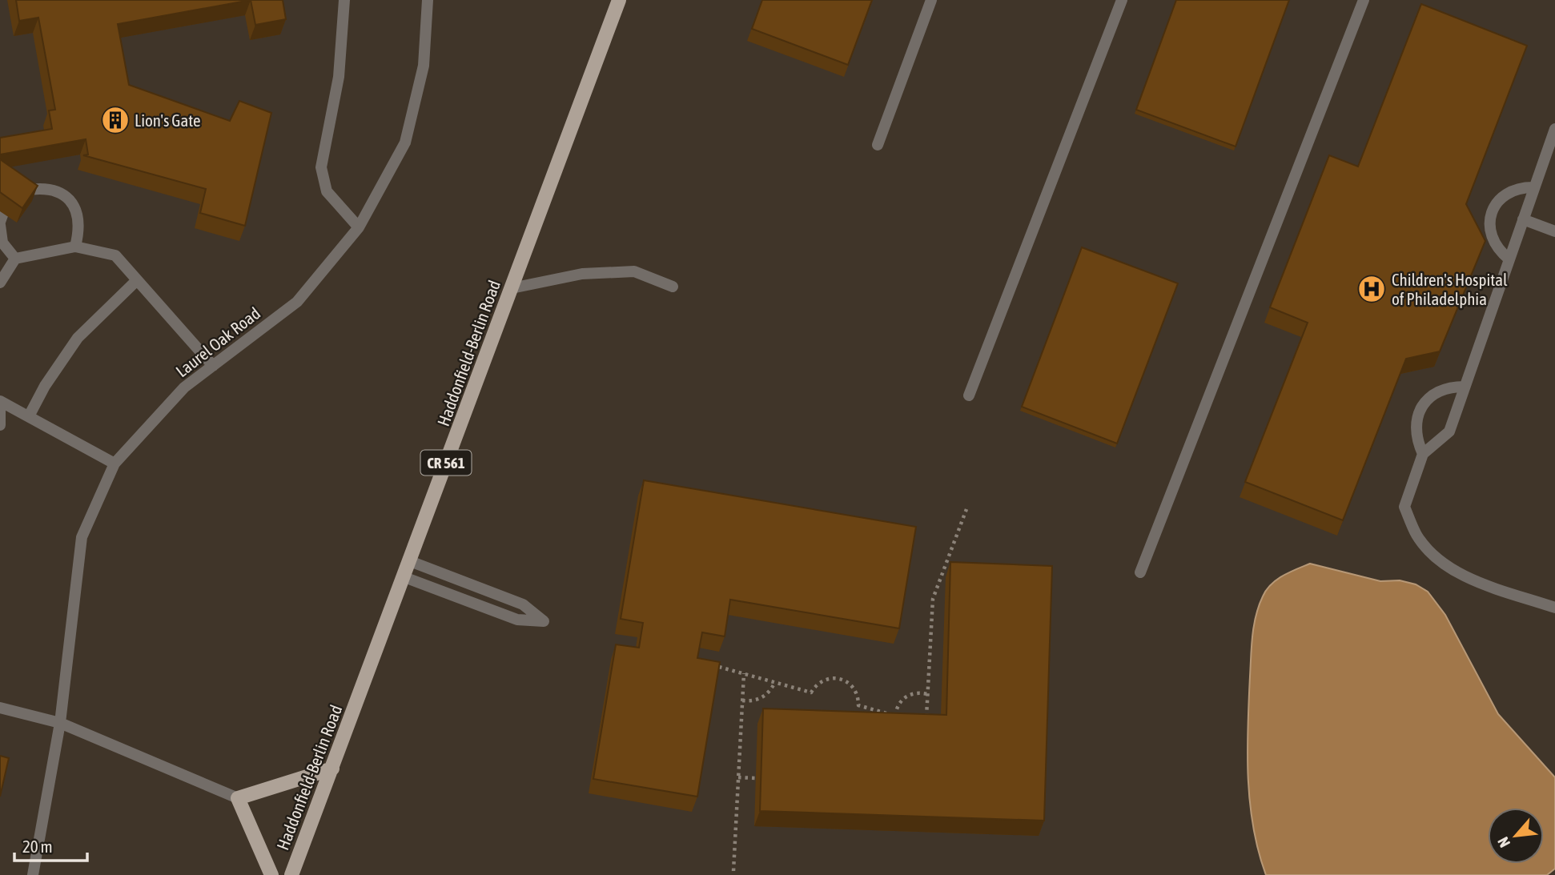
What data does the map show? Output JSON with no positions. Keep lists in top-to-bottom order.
{
  "streets": {
    "main road": ["Haddonfield-Berlin Road", "CR 561"],
    "lane": ["Laurel Oak Road"]
  },
  "places": {
    "building": ["Lion's Gate"],
    "hospital": ["Children's Hospital of Philadelphia"]
  },
  "scale_bar": "20 m",
  "north": "bottom left"
}
